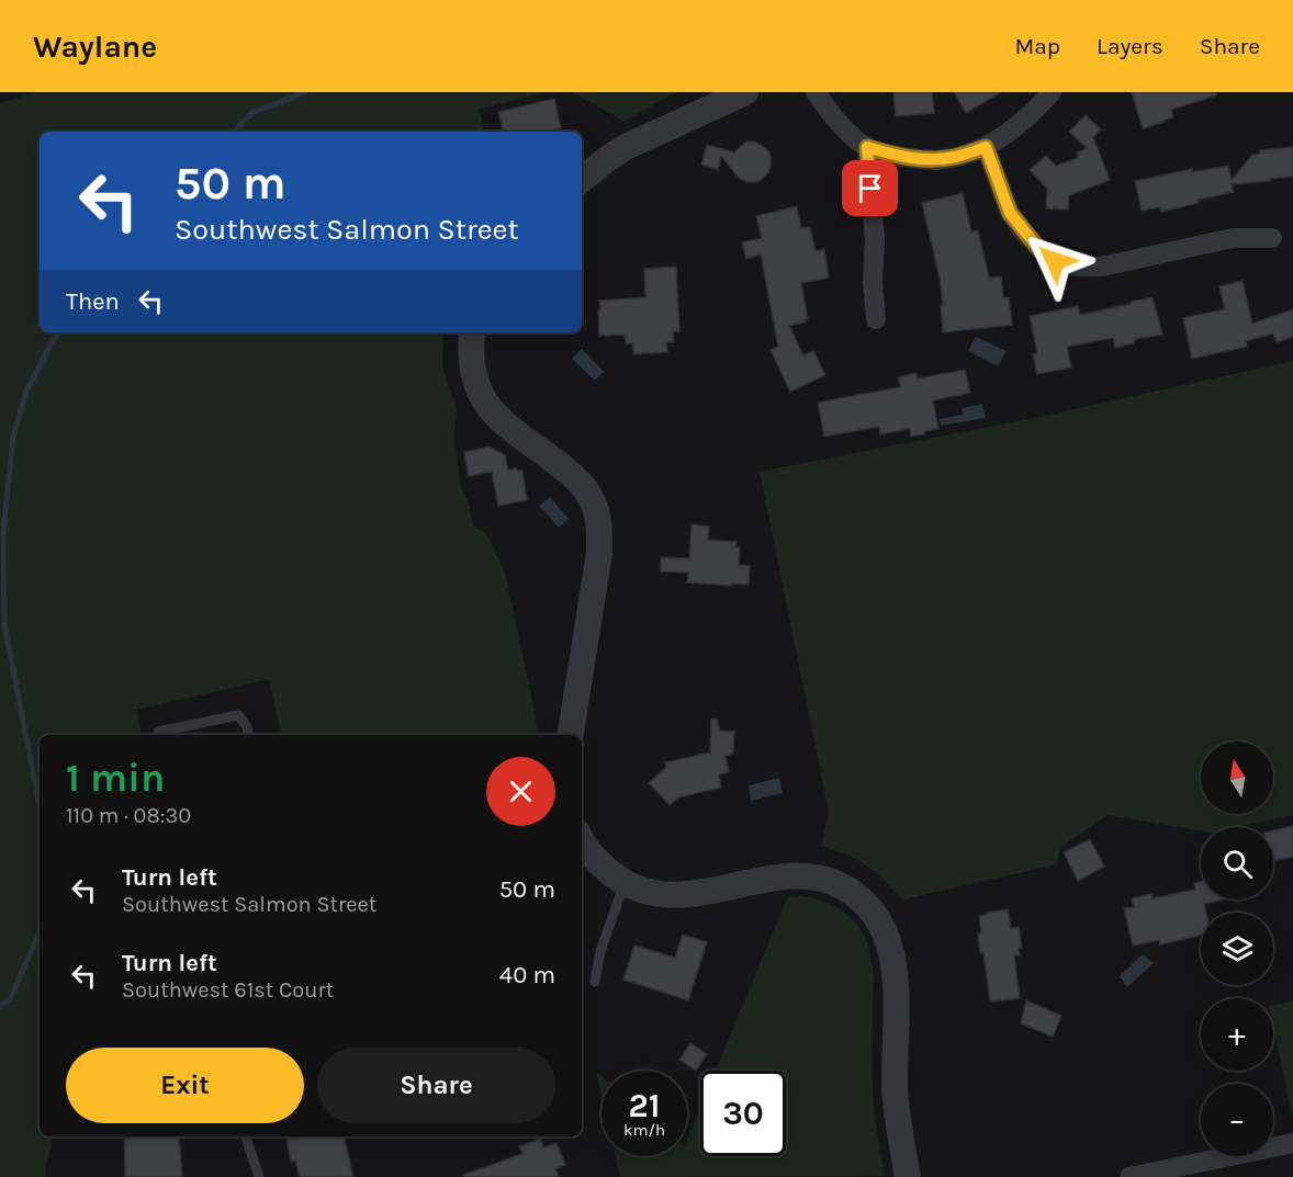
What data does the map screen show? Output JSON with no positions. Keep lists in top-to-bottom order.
{
  "north": "top",
  "page": {
    "header": "Waylane",
    "nav": ["Map", "Layers", "Share"],
    "turn": ["50 m", "Southwest Salmon Street"],
    "then": "Then",
    "heading": ["1 min", "110 m · 08:30"],
    "map_buttons": ["+", "−"],
    "list": [
      {
        "name": "Turn left",
        "note": "Southwest Salmon Street",
        "value": "50 m"
      },
      {
        "name": "Turn left",
        "note": "Southwest 61st Court",
        "value": "40 m"
      }
    ],
    "buttons": ["Exit", "Share"],
    "speed": "21 km/h",
    "limit": "30"
  }
}
